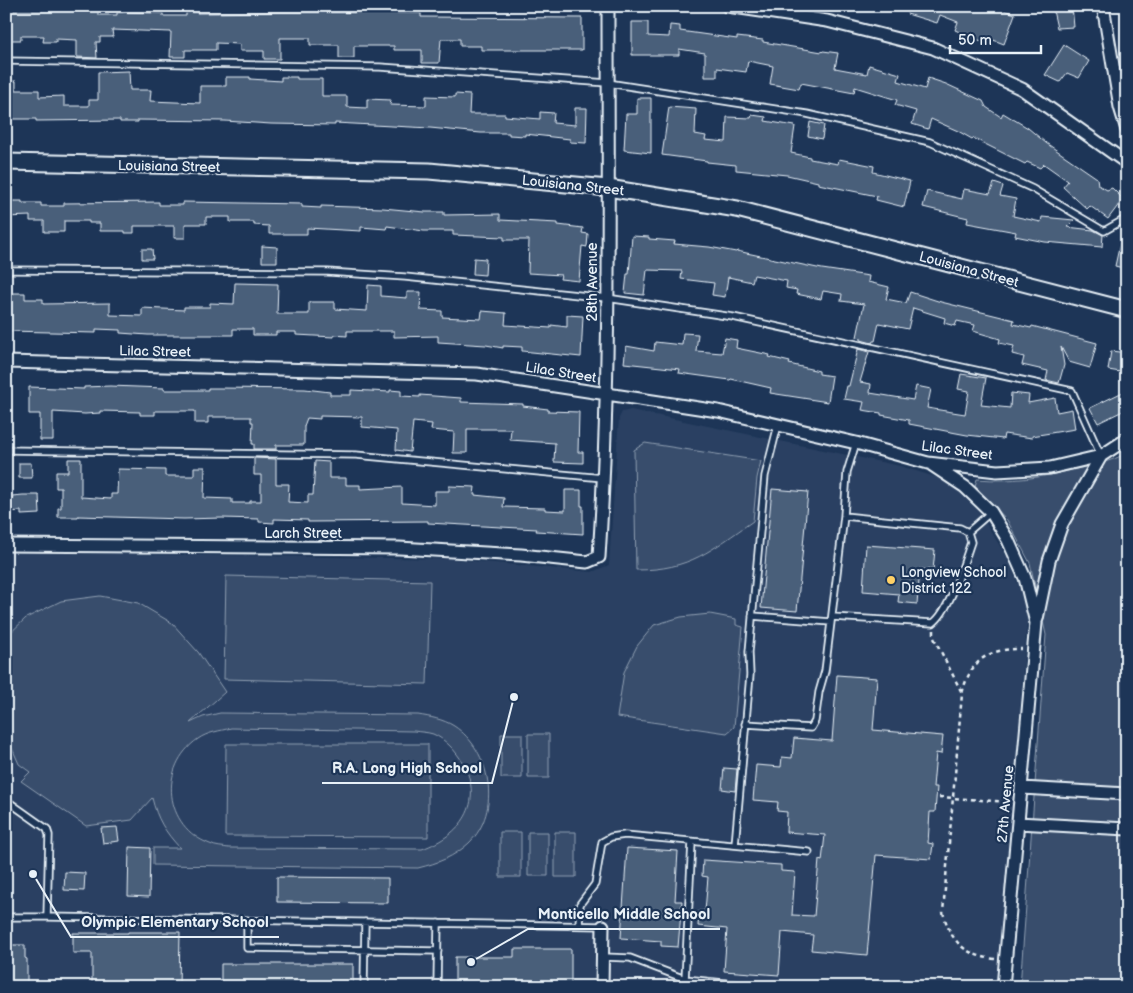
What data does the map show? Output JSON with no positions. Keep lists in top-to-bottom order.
{
  "streets": {
    "street": [
      "Louisiana Street",
      "28th Avenue",
      "Lilac Street",
      "Larch Street",
      "27th Avenue"
    ]
  },
  "crossings": [
    ["Louisiana Street", "28th Avenue"],
    ["28th Avenue", "Lilac Street"],
    ["28th Avenue", "Larch Street"],
    ["Lilac Street", "27th Avenue"]
  ],
  "places": [
    "Longview School District 122",
    "R.A. Long High School",
    "Olympic Elementary School",
    "Monticello Middle School"
  ],
  "scale_bar": "50 m"
}
